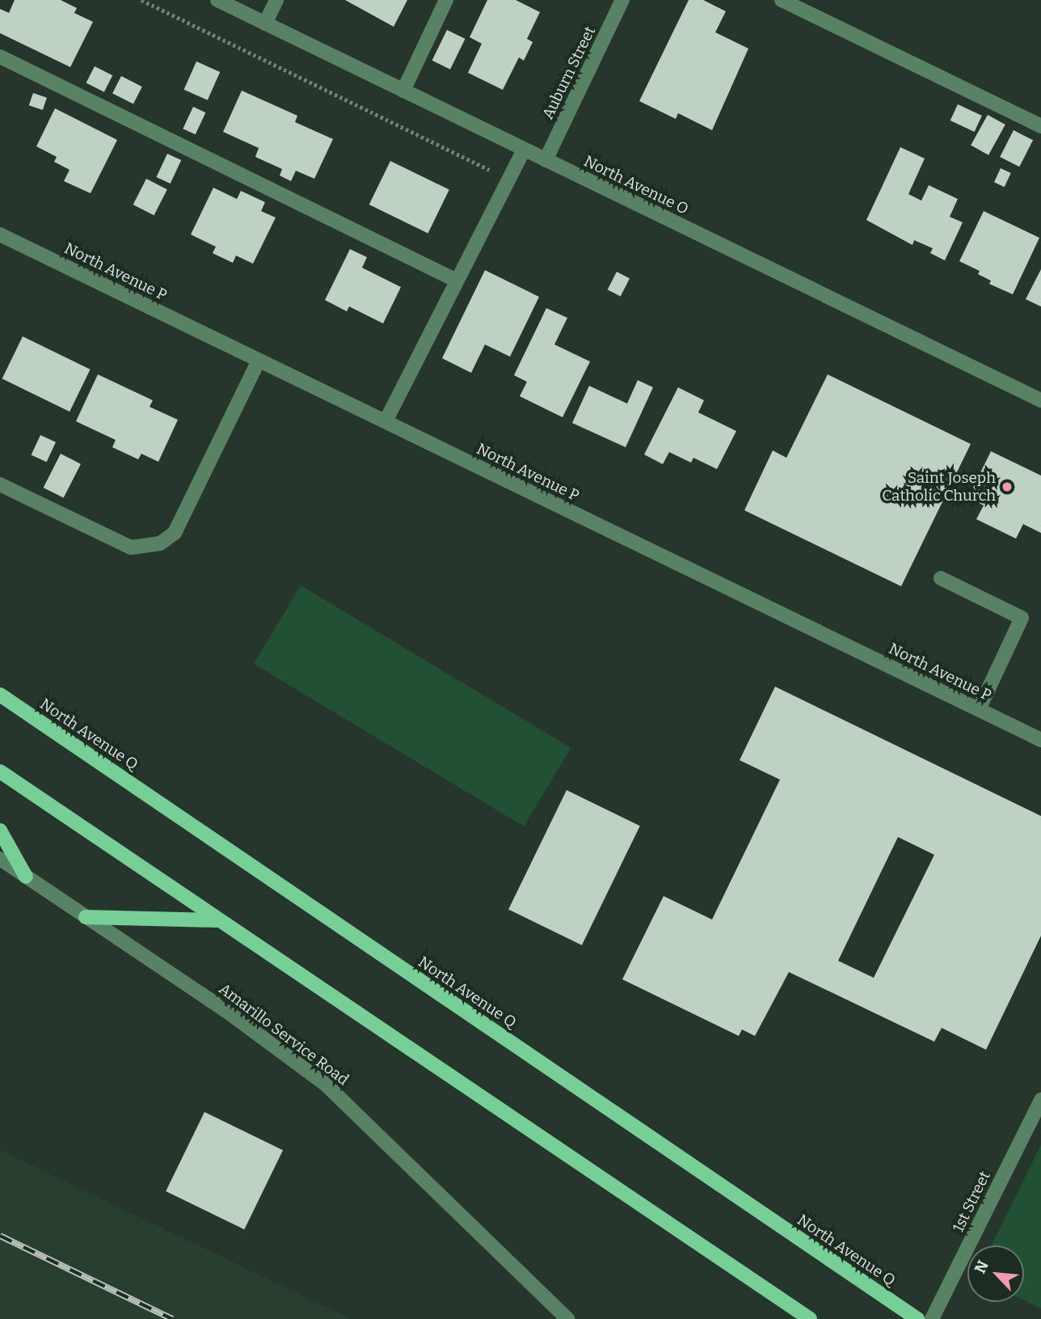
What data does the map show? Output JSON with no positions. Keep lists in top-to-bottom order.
{
  "streets": {
    "main road": ["North Avenue Q"],
    "street": [
      "Auburn Street",
      "North Avenue O",
      "North Avenue P",
      "Amarillo Service Road",
      "1st Street"
    ]
  },
  "crossings": [
    ["Auburn Street", "North Avenue O"]
  ],
  "places": ["Saint Joseph Catholic Church"],
  "north": "top left"
}
